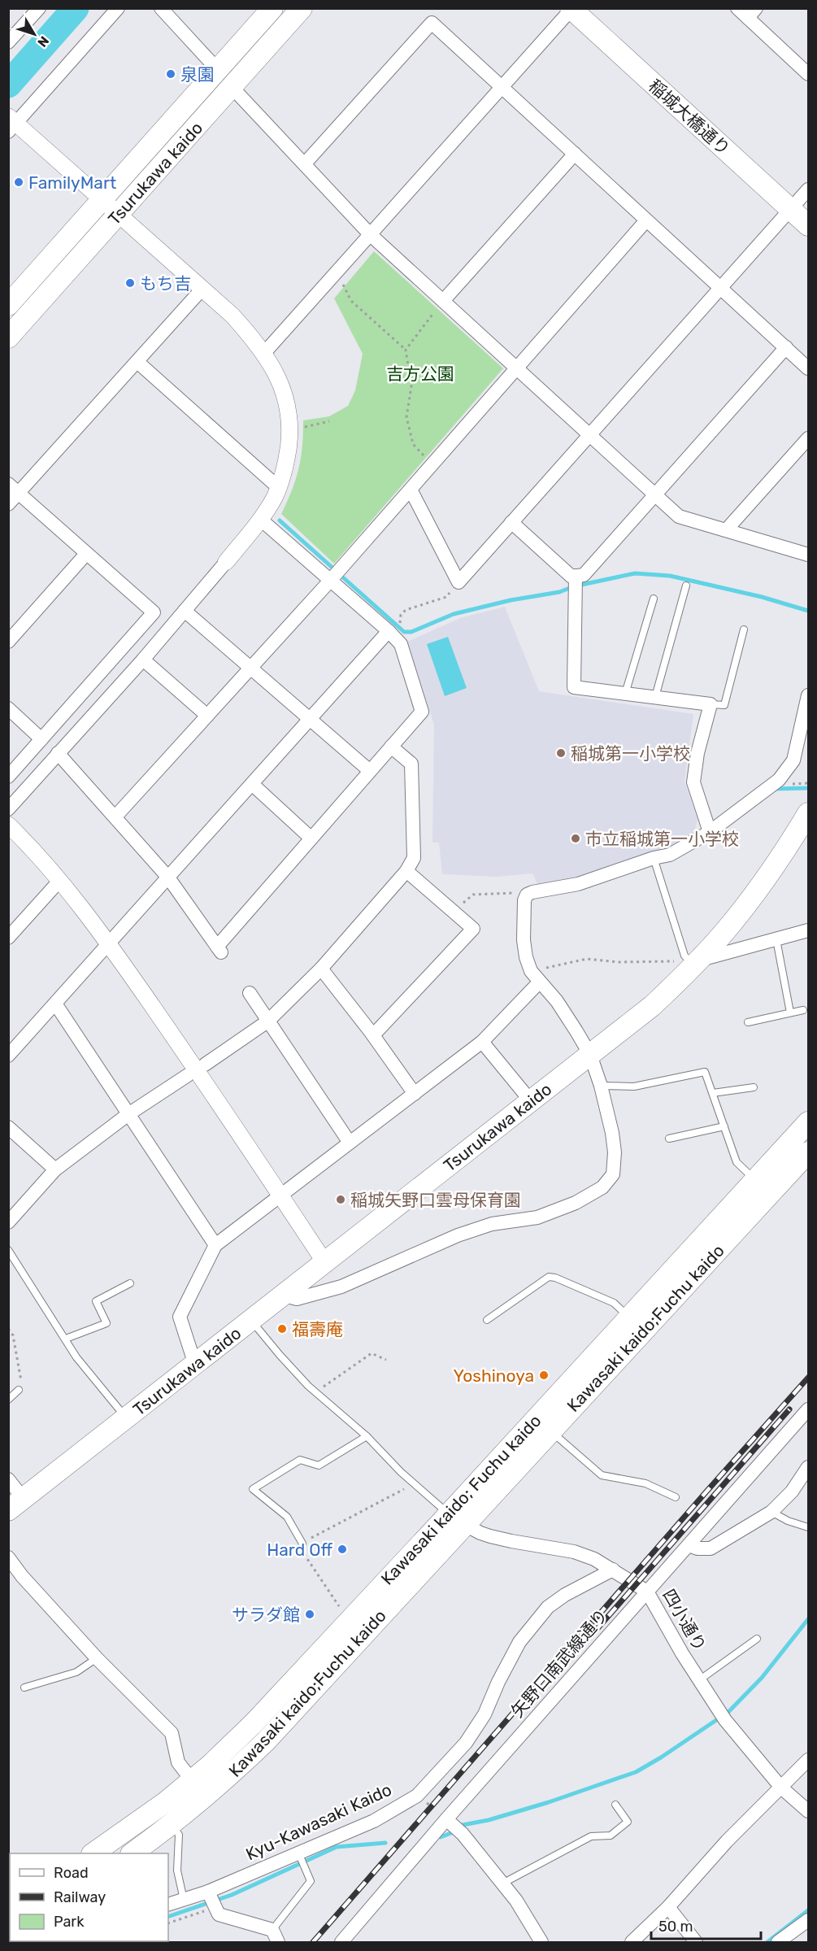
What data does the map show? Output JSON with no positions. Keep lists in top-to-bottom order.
{
  "streets": {
    "main road": [
      "稲城大橋通り",
      "Tsurukawa kaido",
      "Kawasaki kaido;Fuchu kaido",
      "Kawasaki kaido; Fuchu kaido"
    ],
    "street": ["四小通り", "矢野口南武線通り", "Kyu-Kawasaki Kaido"]
  },
  "crossings": [
    ["Kawasaki kaido;Fuchu kaido", "Kawasaki kaido; Fuchu kaido"],
    ["Kawasaki kaido;Fuchu kaido", "四小通り"],
    ["Kawasaki kaido; Fuchu kaido", "四小通り"],
    ["四小通り", "矢野口南武線通り"],
    ["四小通り", "Kyu-Kawasaki Kaido"]
  ],
  "parks": ["吉方公園"],
  "places": [
    "泉園",
    "FamilyMart",
    "もち吉",
    "稲城第一小学校",
    "市立稲城第一小学校",
    "稲城矢野口雲母保育園",
    "福壽庵",
    "Yoshinoya",
    "Hard Off",
    "サラダ館"
  ],
  "legend": ["Road", "Railway", "Park"],
  "scale_bar": "50 m",
  "north": "bottom right"
}
